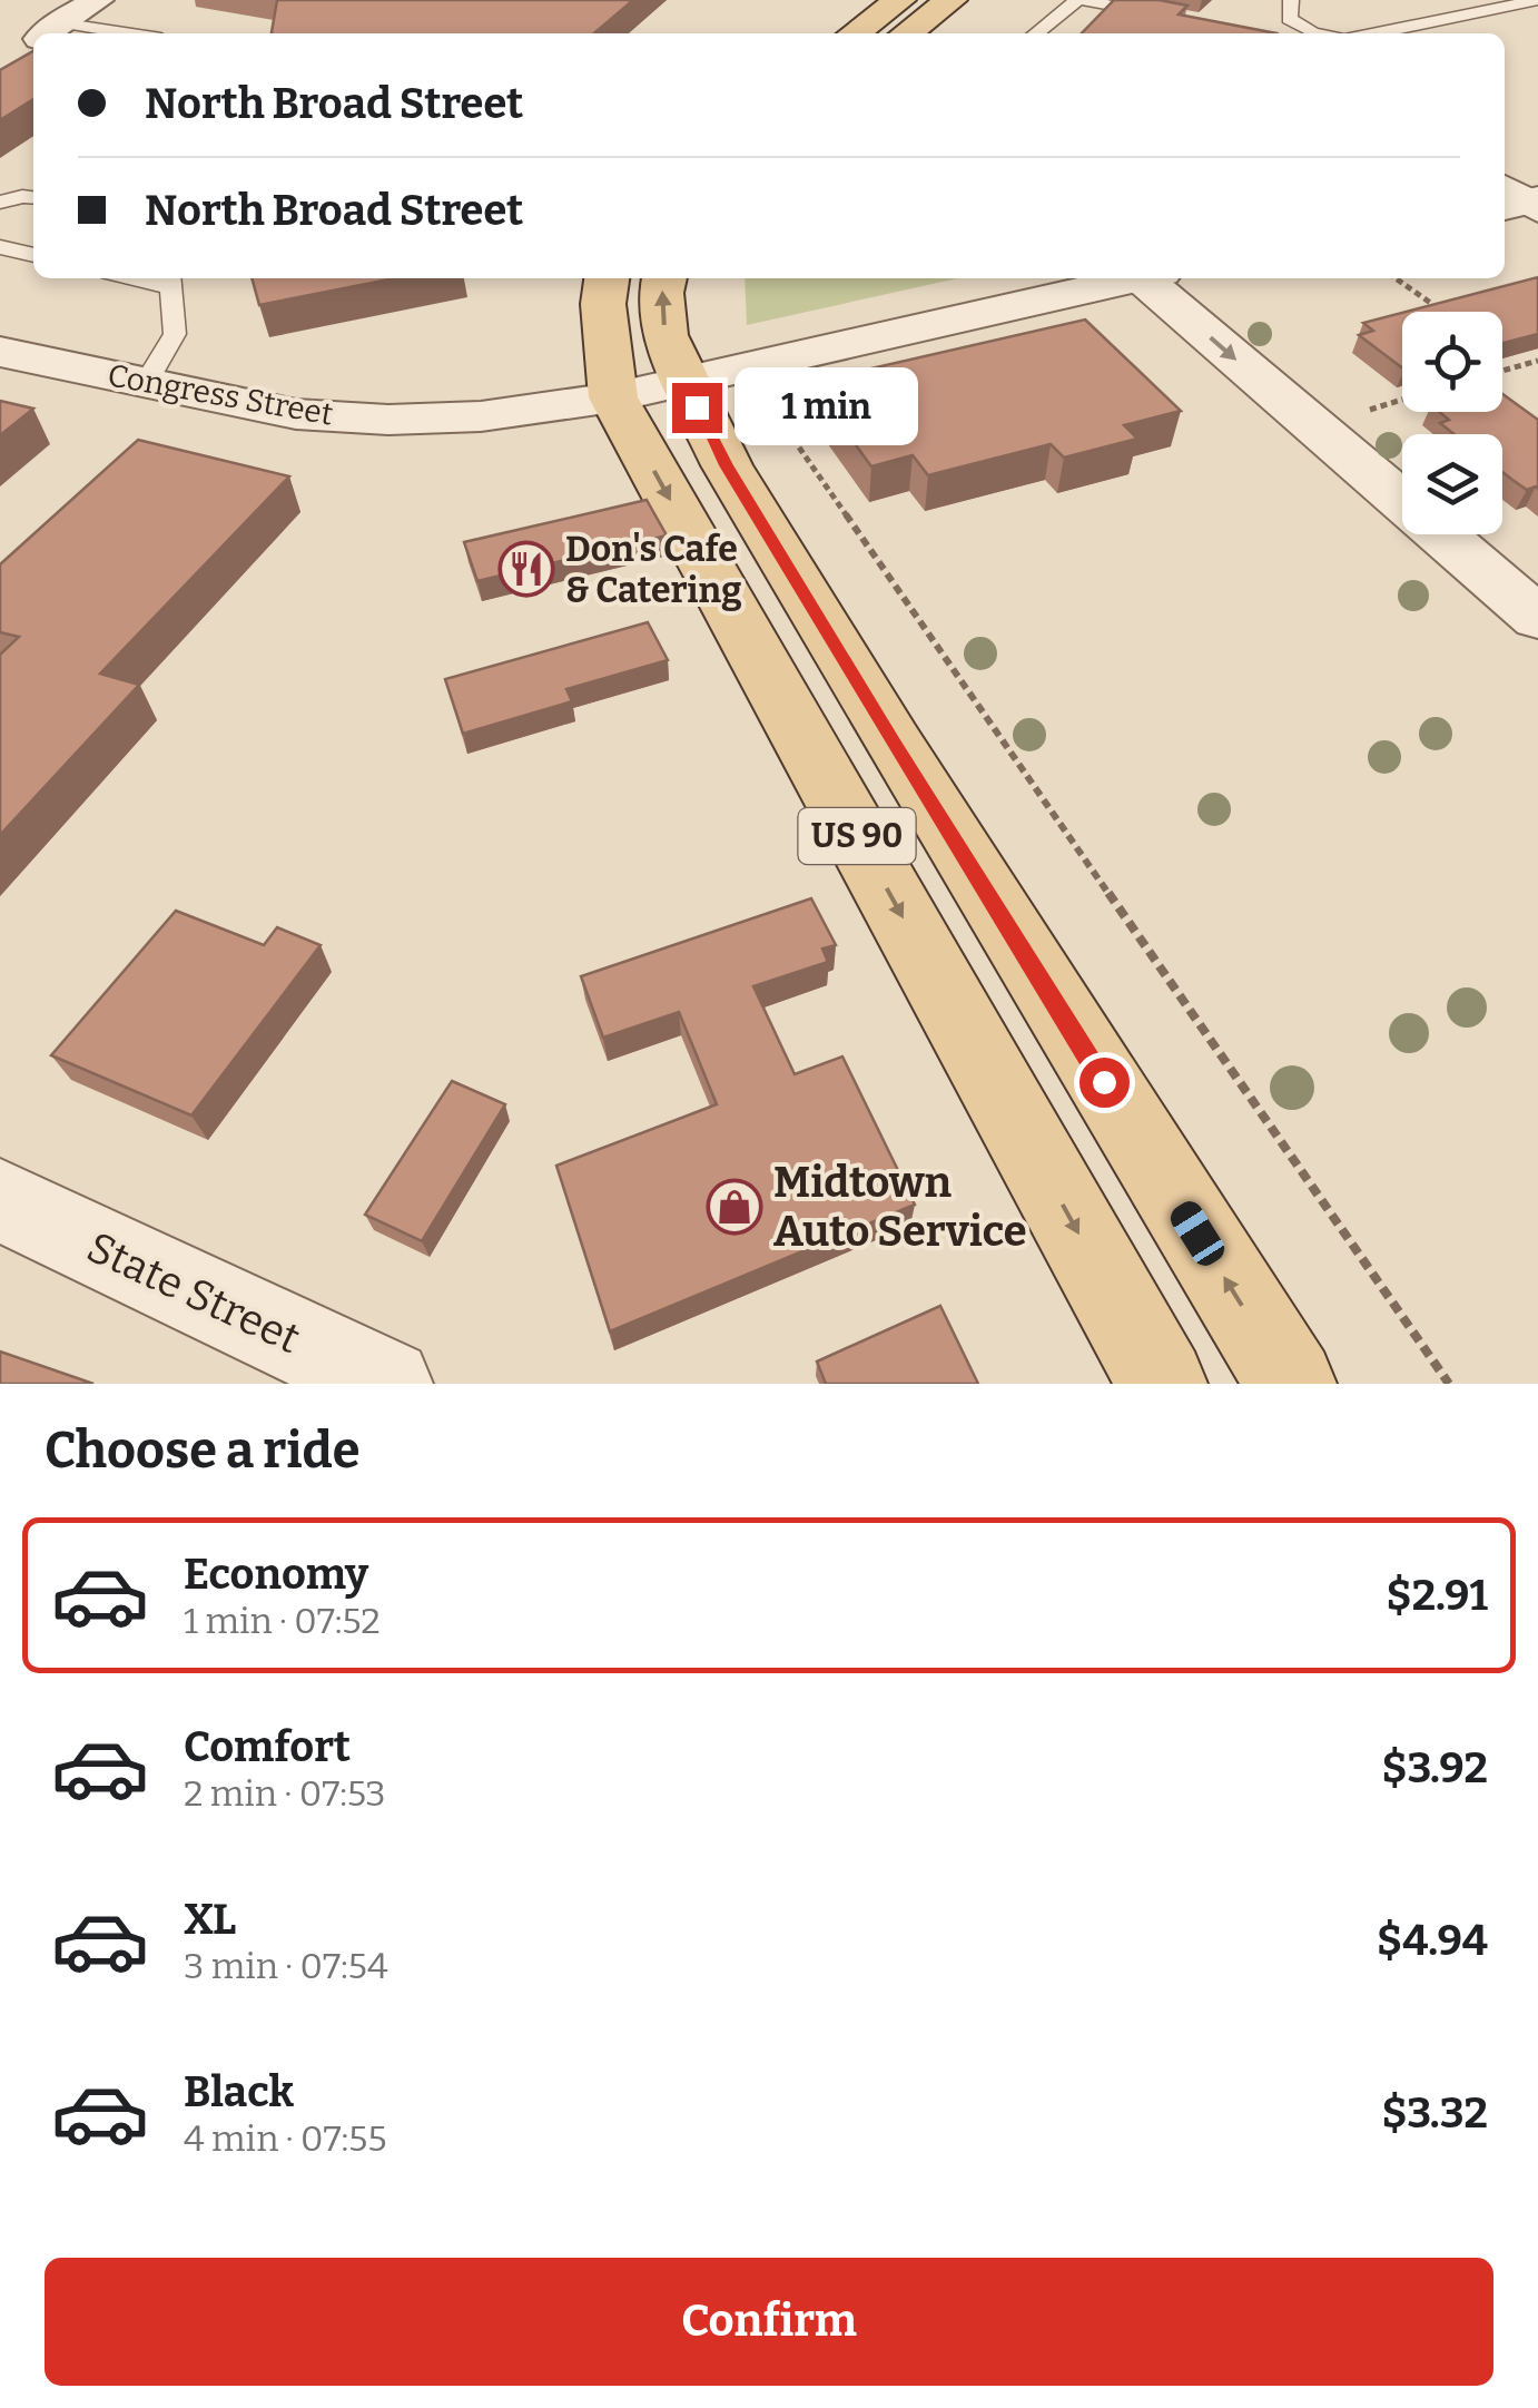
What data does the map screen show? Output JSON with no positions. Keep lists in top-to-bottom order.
{
  "streets": {
    "main road": ["US 90"],
    "street": ["Congress Street", "State Street"]
  },
  "crossings": [
    ["Congress Street", "US 90"]
  ],
  "places": {
    "restaurant": ["Don's Cafe & Catering"],
    "shop": ["Midtown Auto Service"]
  },
  "page": {
    "banner": ["North Broad Street", "North Broad Street"],
    "bubble": "1 min",
    "heading": "Choose a ride",
    "list": [
      {
        "name": "Economy",
        "note": "1 min · 07:52",
        "value": "$2.91"
      },
      {
        "name": "Comfort",
        "note": "2 min · 07:53",
        "value": "$3.92"
      },
      {
        "name": "XL",
        "note": "3 min · 07:54",
        "value": "$4.94"
      },
      {
        "name": "Black",
        "note": "4 min · 07:55",
        "value": "$3.32"
      }
    ],
    "buttons": "Confirm"
  }
}
